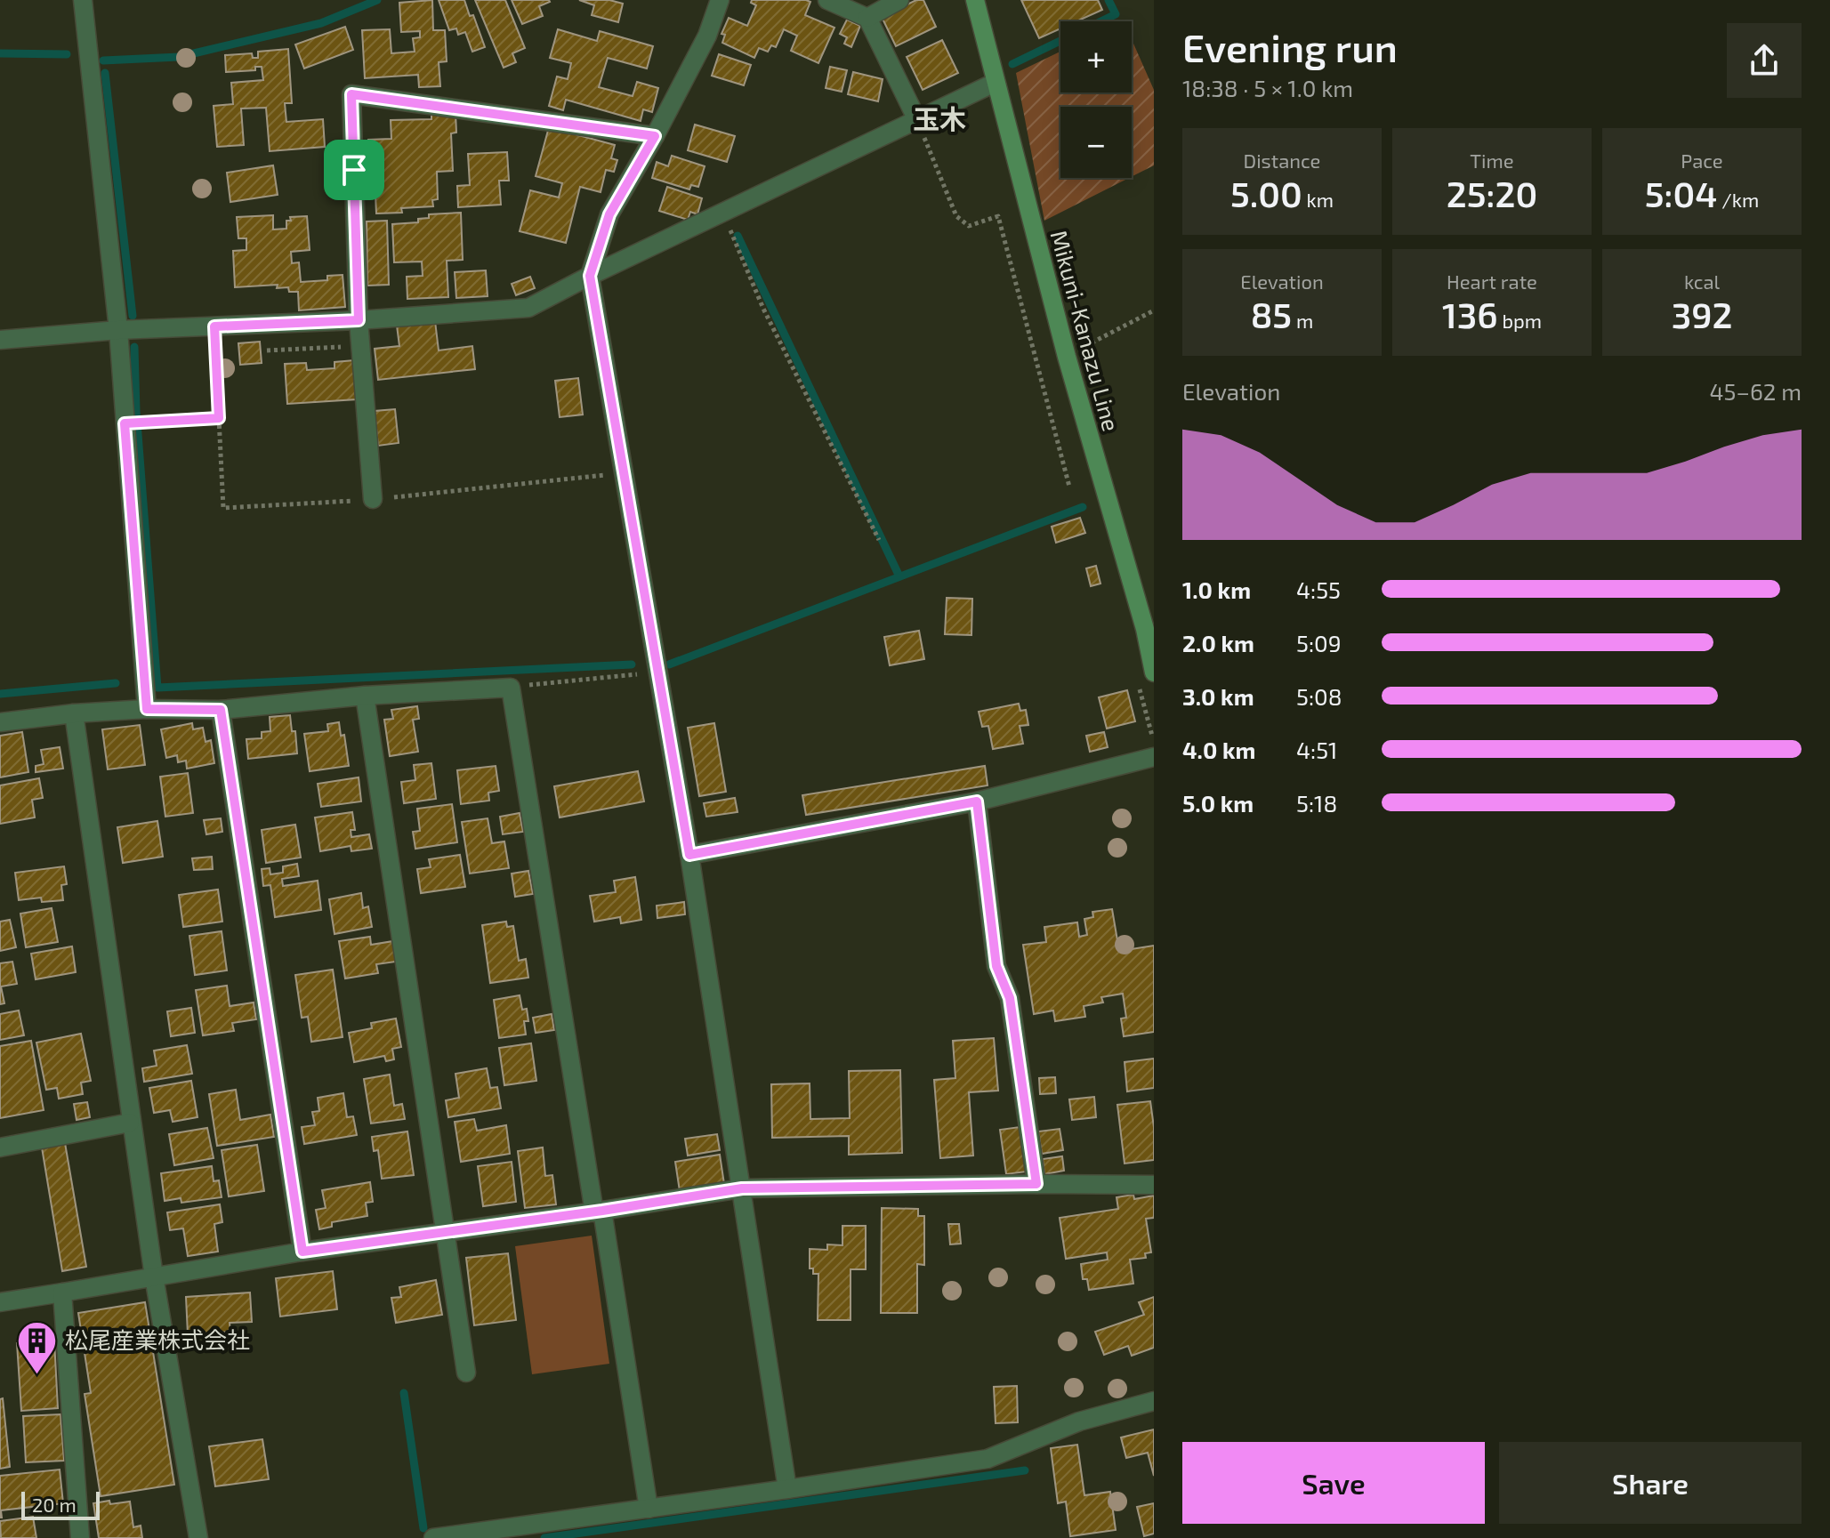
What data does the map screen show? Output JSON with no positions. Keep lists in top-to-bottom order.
{
  "streets": {
    "main road": ["Mikuni-Kanazu Line"]
  },
  "districts": ["玉木"],
  "places": {
    "building": ["松尾産業株式会社"]
  },
  "scale_bar": "20 m",
  "page": {
    "heading": ["Evening run", "18:38 · 5 × 1.0 km"],
    "map_buttons": ["+", "−"],
    "stats": [
      ["Distance", "5.00 km"],
      ["Time", "25:20"],
      ["Pace", "5:04 /km"],
      ["Elevation", "85 m"],
      ["Heart rate", "136 bpm"],
      ["kcal", "392"]
    ],
    "chart": ["Elevation", "45–62 m"],
    "list": [
      {
        "name": "1.0 km",
        "note": "4:55"
      },
      {
        "name": "2.0 km",
        "note": "5:09"
      },
      {
        "name": "3.0 km",
        "note": "5:08"
      },
      {
        "name": "4.0 km",
        "note": "4:51"
      },
      {
        "name": "5.0 km",
        "note": "5:18"
      }
    ],
    "buttons": ["Save", "Share"],
    "scale": "20 m"
  }
}
